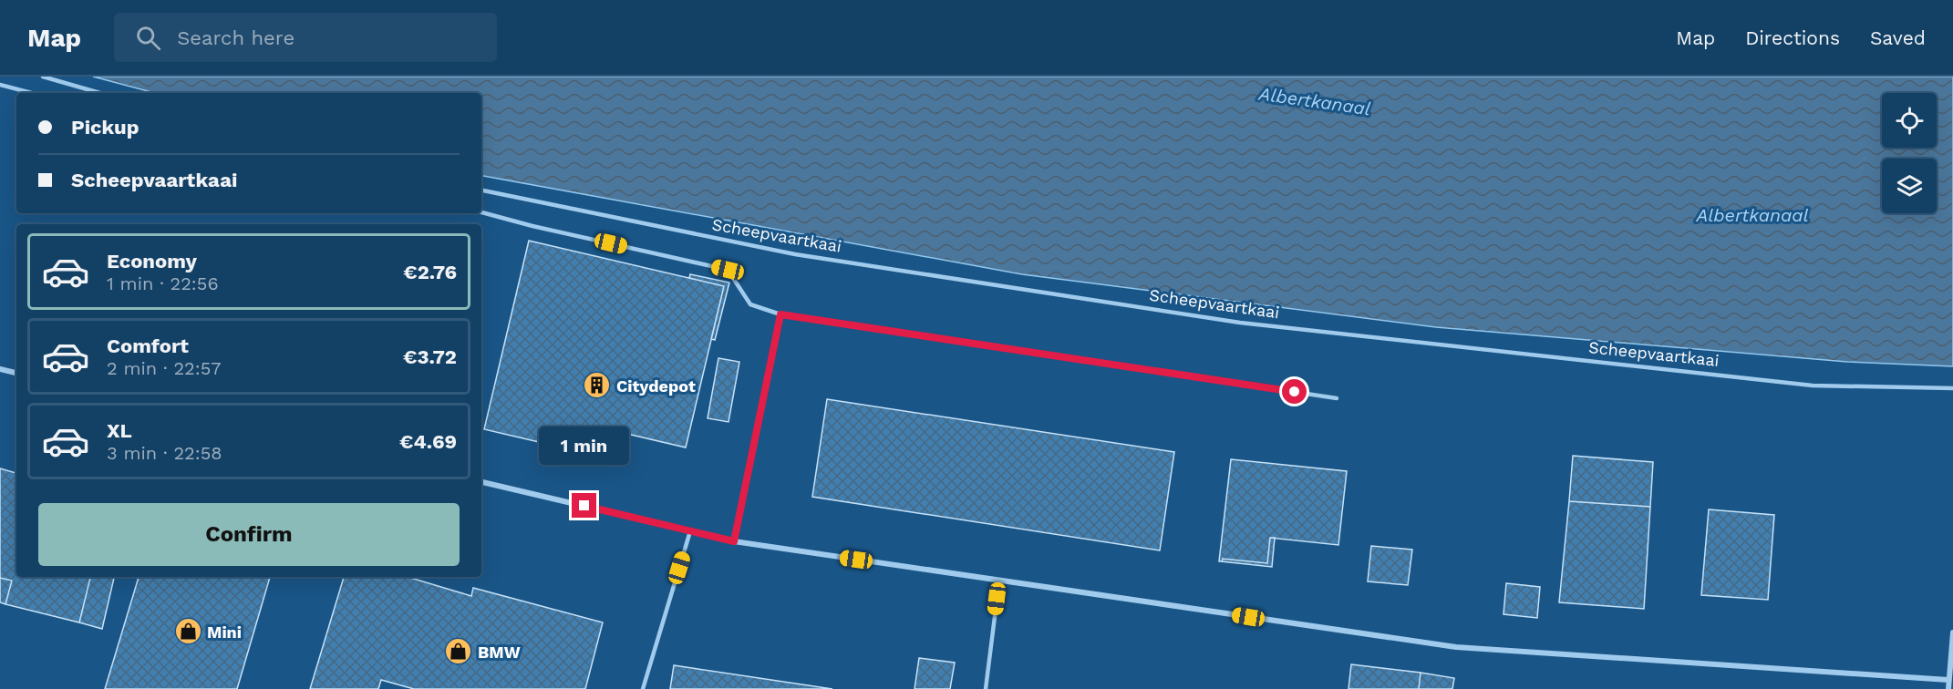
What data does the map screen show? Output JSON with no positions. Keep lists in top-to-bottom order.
{
  "streets": {
    "lane": ["Scheepvaartkaai"]
  },
  "water": ["Albertkanaal"],
  "places": {
    "building": ["Citydepot"],
    "shop": ["Mini", "BMW"]
  },
  "page": {
    "header": "Map",
    "search": "Search here",
    "nav": ["Map", "Directions", "Saved"],
    "banner": ["Pickup", "Scheepvaartkaai"],
    "list": [
      {
        "name": "Economy",
        "note": "1 min · 22:56",
        "value": "€2.76"
      },
      {
        "name": "Comfort",
        "note": "2 min · 22:57",
        "value": "€3.72"
      },
      {
        "name": "XL",
        "note": "3 min · 22:58",
        "value": "€4.69"
      }
    ],
    "bubble": "1 min",
    "buttons": "Confirm"
  }
}
